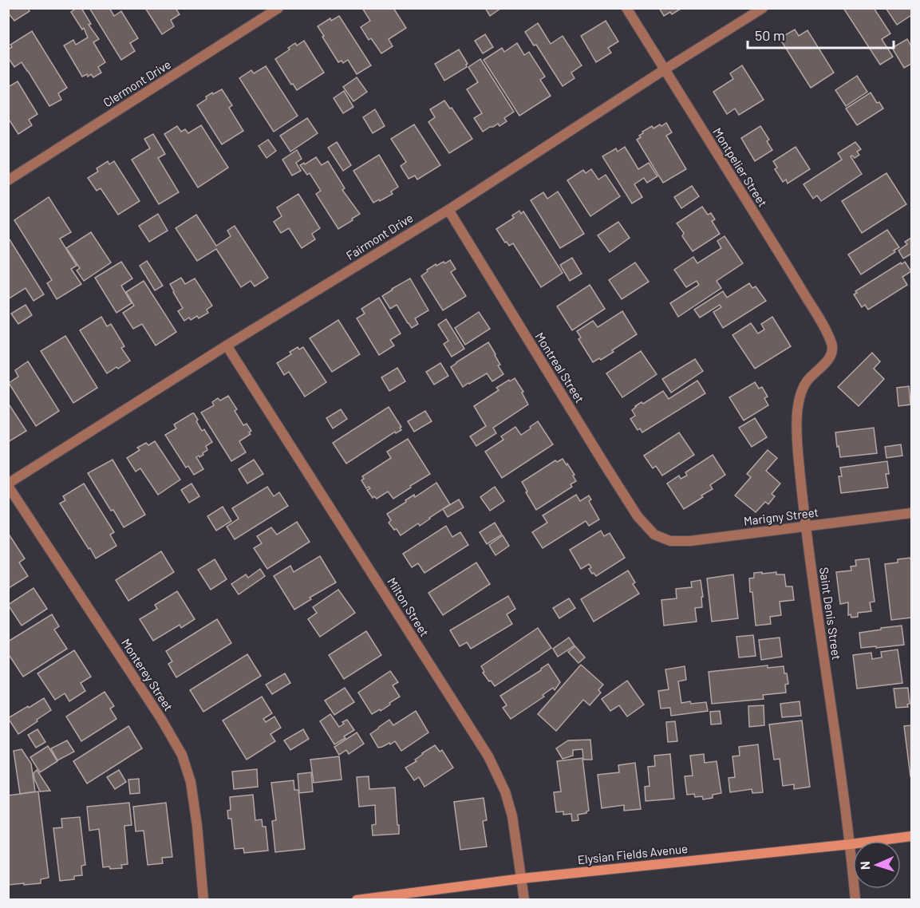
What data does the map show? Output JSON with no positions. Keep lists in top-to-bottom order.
{
  "streets": {
    "main road": ["Elysian Fields Avenue"],
    "street": [
      "Clermont Drive",
      "Montpelier Street",
      "Fairmont Drive",
      "Montreal Street",
      "Marigny Street",
      "Milton Street",
      "Saint Denis Street",
      "Monterey Street"
    ]
  },
  "crossings": [
    ["Montpelier Street", "Fairmont Drive"],
    ["Montpelier Street", "Saint Denis Street"],
    ["Fairmont Drive", "Montreal Street"],
    ["Fairmont Drive", "Milton Street"],
    ["Fairmont Drive", "Monterey Street"],
    ["Montreal Street", "Marigny Street"],
    ["Marigny Street", "Saint Denis Street"],
    ["Milton Street", "Elysian Fields Avenue"],
    ["Saint Denis Street", "Elysian Fields Avenue"]
  ],
  "scale_bar": "50 m",
  "north": "left"
}
